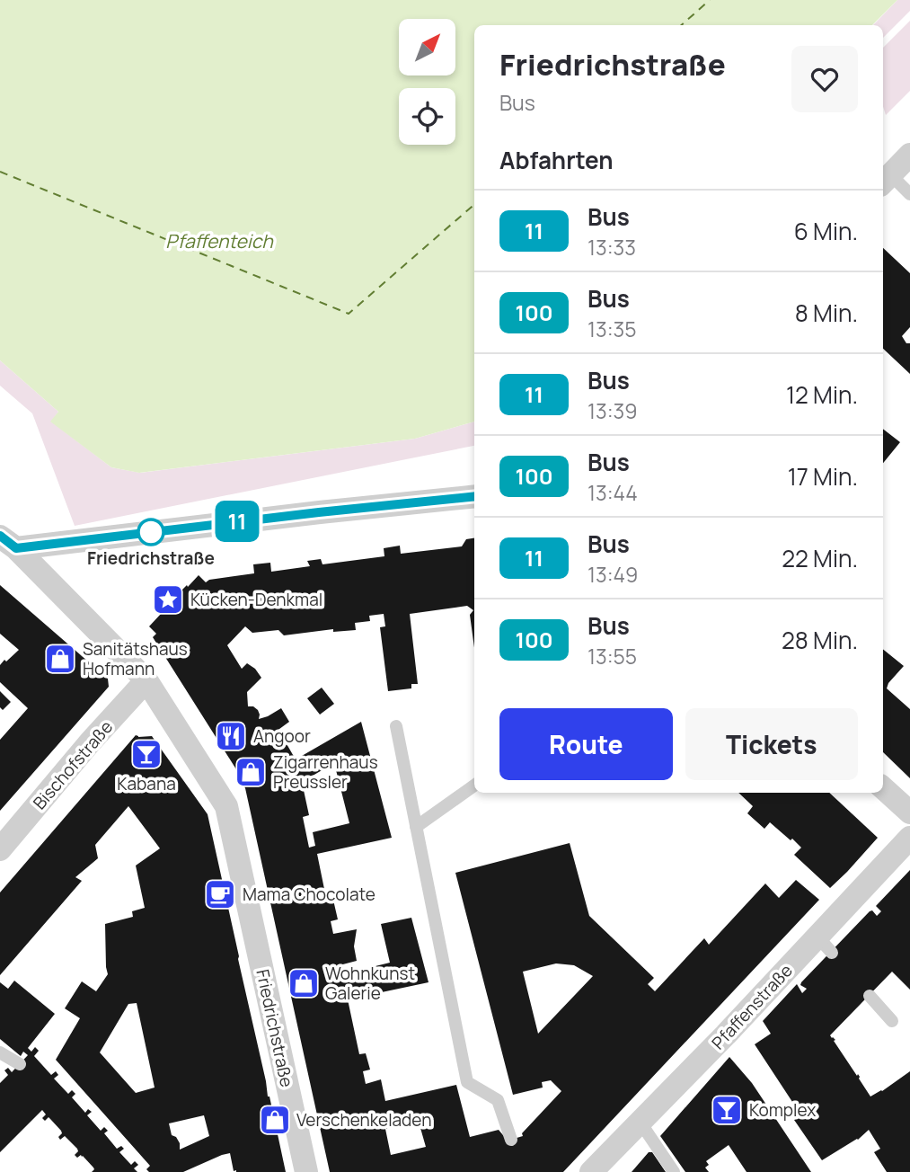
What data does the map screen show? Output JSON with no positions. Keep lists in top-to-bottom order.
{
  "streets": {
    "street": ["Bischofstraße", "Pfaffenstraße", "Friedrichstraße"]
  },
  "crossings": [
    ["Bischofstraße", "Friedrichstraße"]
  ],
  "water": ["Pfaffenteich"],
  "places": {
    "other": ["Friedrichstraße"],
    "place": ["Kücken-Denkmal"],
    "shop": [
      "Sanitätshaus Hofmann",
      "Zigarrenhaus Preussler",
      "Wohnkunst Galerie",
      "Verschenkeladen"
    ],
    "restaurant": ["Angoor"],
    "bar": ["Kabana", "Komplex"],
    "cafe": ["Mama Chocolate"]
  },
  "lines": ["bus line 11"],
  "north": "top right",
  "page": {
    "on_map": "11",
    "heading": [
      ["Friedrichstraße", "Bus"],
      "Abfahrten"
    ],
    "list": [
      {
        "mark": "11",
        "name": "Bus",
        "note": "13:33",
        "value": "6 Min."
      },
      {
        "mark": "100",
        "name": "Bus",
        "note": "13:35",
        "value": "8 Min."
      },
      {
        "mark": "11",
        "name": "Bus",
        "note": "13:39",
        "value": "12 Min."
      },
      {
        "mark": "100",
        "name": "Bus",
        "note": "13:44",
        "value": "17 Min."
      },
      {
        "mark": "11",
        "name": "Bus",
        "note": "13:49",
        "value": "22 Min."
      },
      {
        "mark": "100",
        "name": "Bus",
        "note": "13:55",
        "value": "28 Min."
      }
    ],
    "buttons": ["Route", "Tickets"]
  }
}
